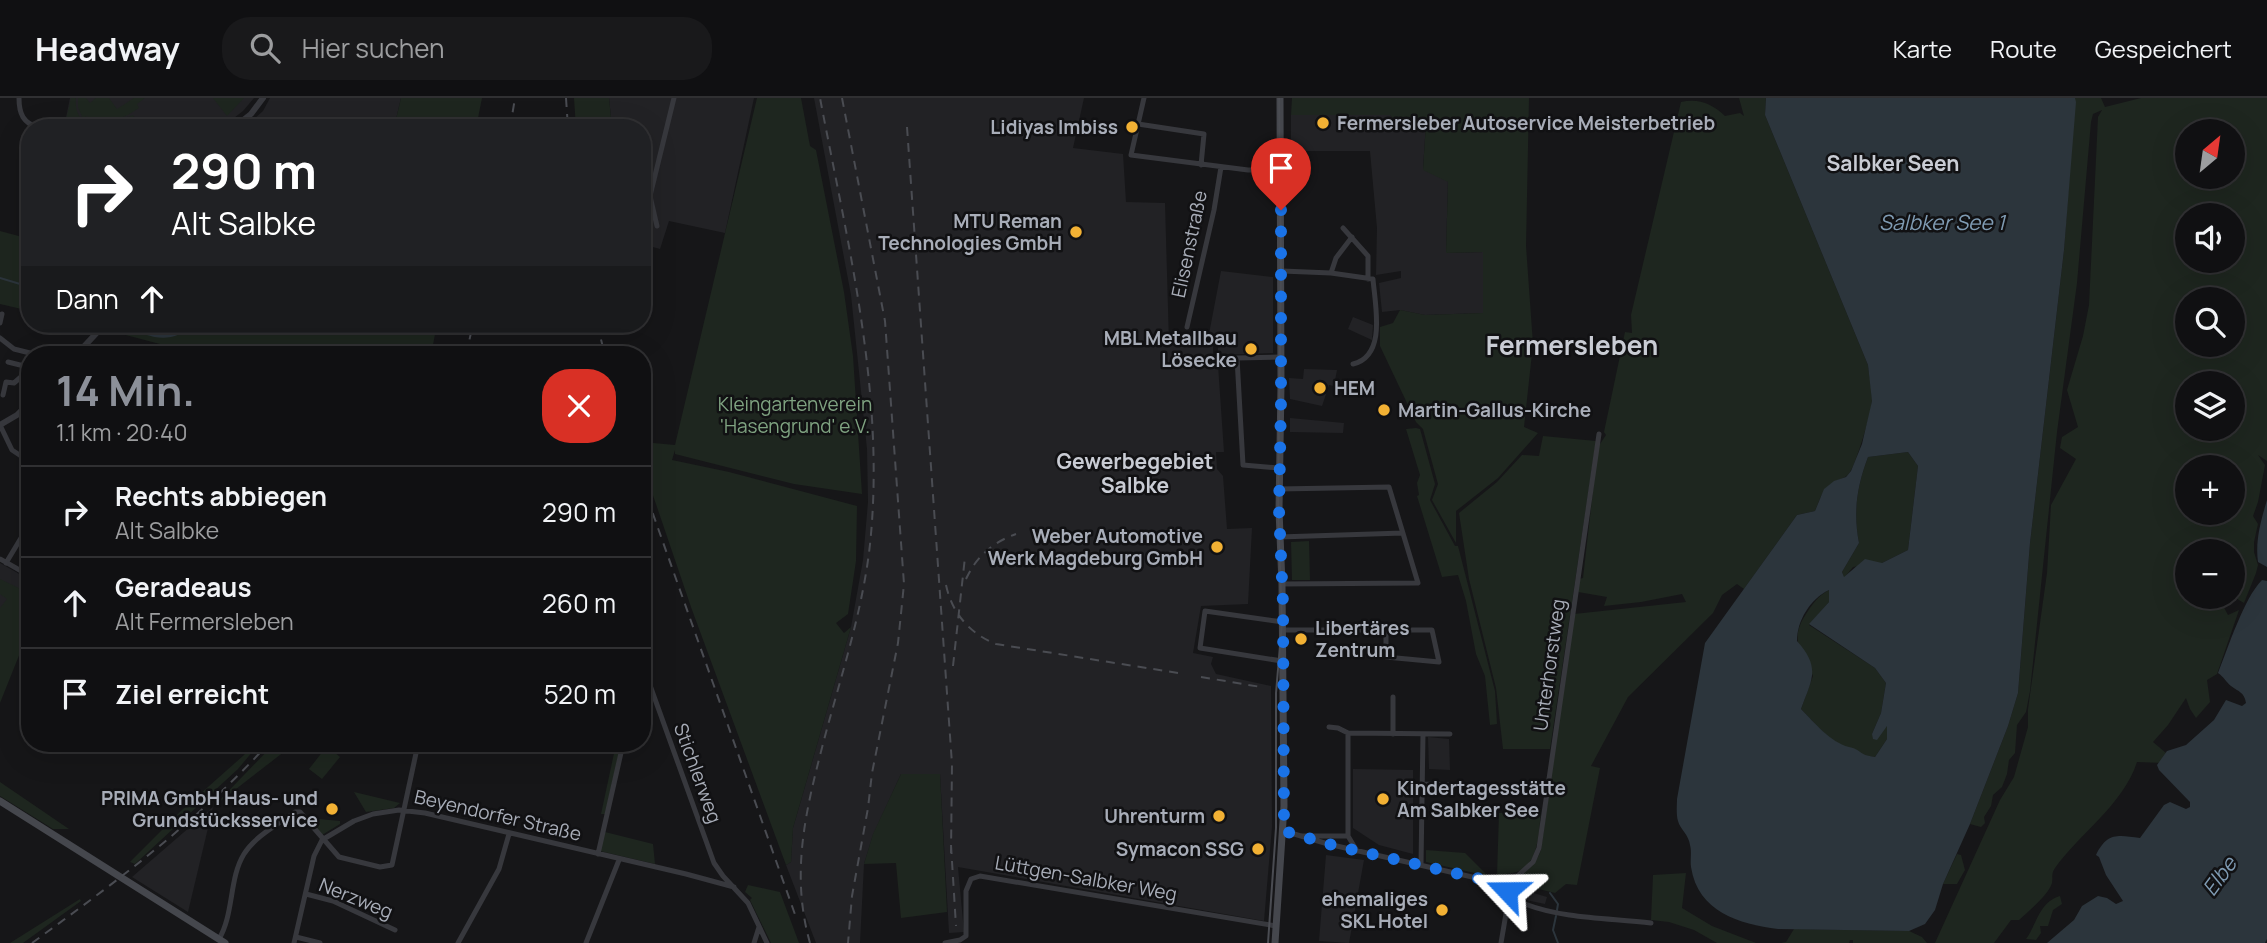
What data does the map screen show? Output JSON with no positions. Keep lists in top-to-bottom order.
{
  "streets": {
    "street": [
      "Elisenstraße",
      "Unterhorstweg",
      "Stichlerweg",
      "Beyendorfer Straße",
      "Lüttgen-Salbker Weg",
      "Nerzweg"
    ]
  },
  "crossings": [
    ["Stichlerweg", "Beyendorfer Straße"]
  ],
  "districts": ["Salbker Seen", "Fermersleben", "Gewerbegebiet Salbke"],
  "water": ["Salbker See 1", "Elbe"],
  "parks": ["Kleingartenverein 'Hasengrund' e.V."],
  "places": [
    "Fermersleber Autoservice Meisterbetrieb",
    "Lidiyas Imbiss",
    "MTU Reman Technologies GmbH",
    "MBL Metallbau Lösecke",
    "HEM",
    "Martin-Gallus-Kirche",
    "Weber Automotive Werk Magdeburg GmbH",
    "Libertäres Zentrum",
    "Kindertagesstätte Am Salbker See",
    "PRIMA GmbH Haus- und Grundstücksservice",
    "Uhrenturm",
    "Symacon SSG",
    "ehemaliges SKL Hotel"
  ],
  "north": "top right",
  "page": {
    "header": "Headway",
    "search": "Hier suchen",
    "nav": ["Karte", "Route", "Gespeichert"],
    "map_buttons": ["+", "−"],
    "turn": ["290 m", "Alt Salbke"],
    "then": "Dann",
    "heading": ["14 Min.", "1.1 km · 20:40"],
    "list": [
      {
        "name": "Rechts abbiegen",
        "note": "Alt Salbke",
        "value": "290 m"
      },
      {
        "name": "Geradeaus",
        "note": "Alt Fermersleben",
        "value": "260 m"
      },
      {
        "name": "Ziel erreicht",
        "value": "520 m"
      }
    ]
  }
}
